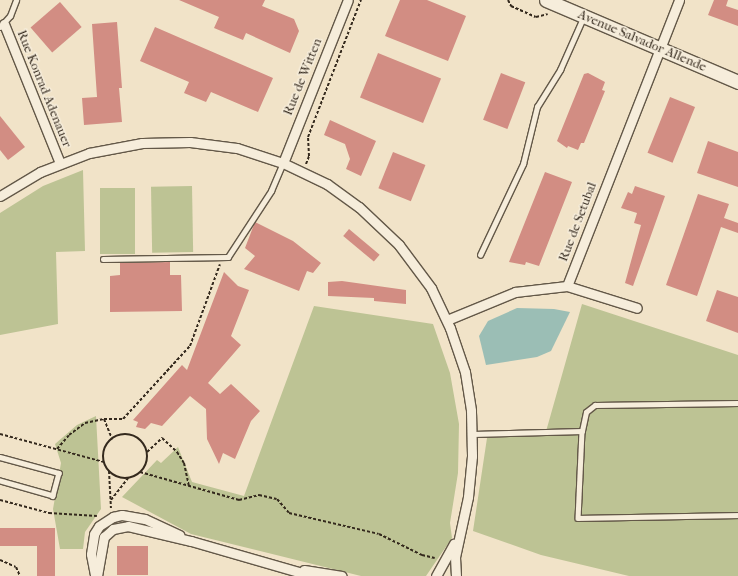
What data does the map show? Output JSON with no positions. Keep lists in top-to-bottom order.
{
  "streets": {
    "street": [
      "Avenue Salvador Allende",
      "Rue de Witten",
      "Rue Konrad Adenauer",
      "Rue de Setubal"
    ]
  },
  "crossings": [
    ["Avenue Salvador Allende", "Rue de Setubal"]
  ]
}
